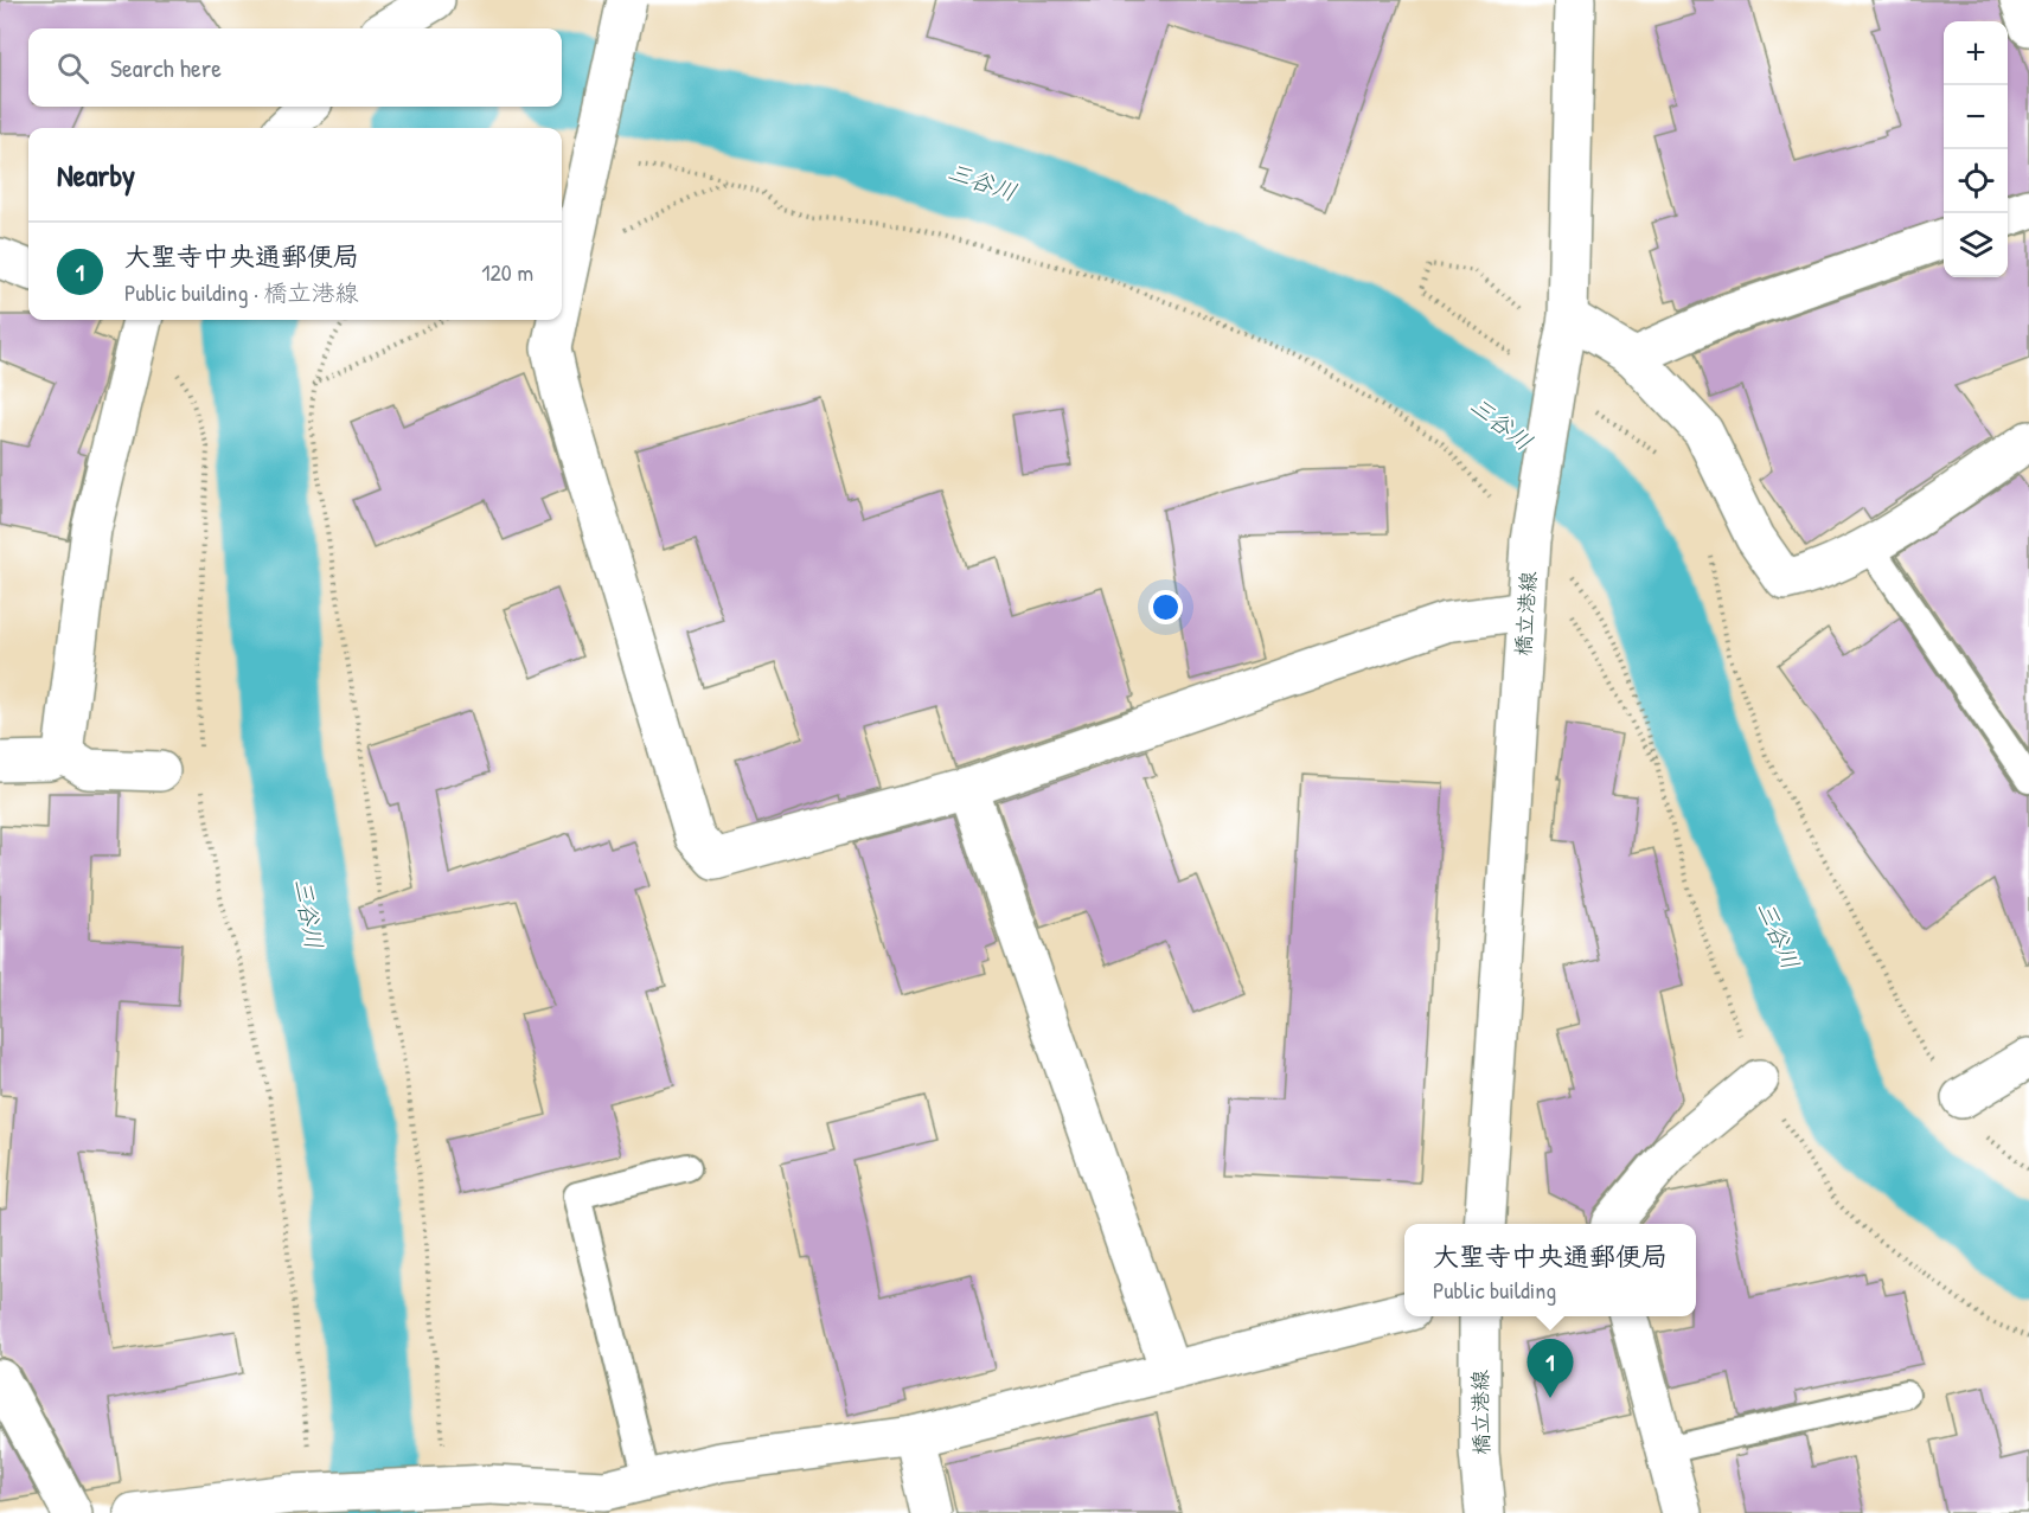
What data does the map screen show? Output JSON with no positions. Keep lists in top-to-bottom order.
{
  "streets": {
    "street": ["橋立港線"]
  },
  "water": ["三谷川"],
  "page": {
    "map_buttons": ["+", "−"],
    "search": "Search here",
    "heading": "Nearby",
    "list": [
      {
        "mark": "1",
        "name": "大聖寺中央通郵便局",
        "note": "Public building · 橋立港線",
        "value": "120 m"
      }
    ],
    "popup": ["大聖寺中央通郵便局", "Public building"],
    "pins": "1"
  }
}
